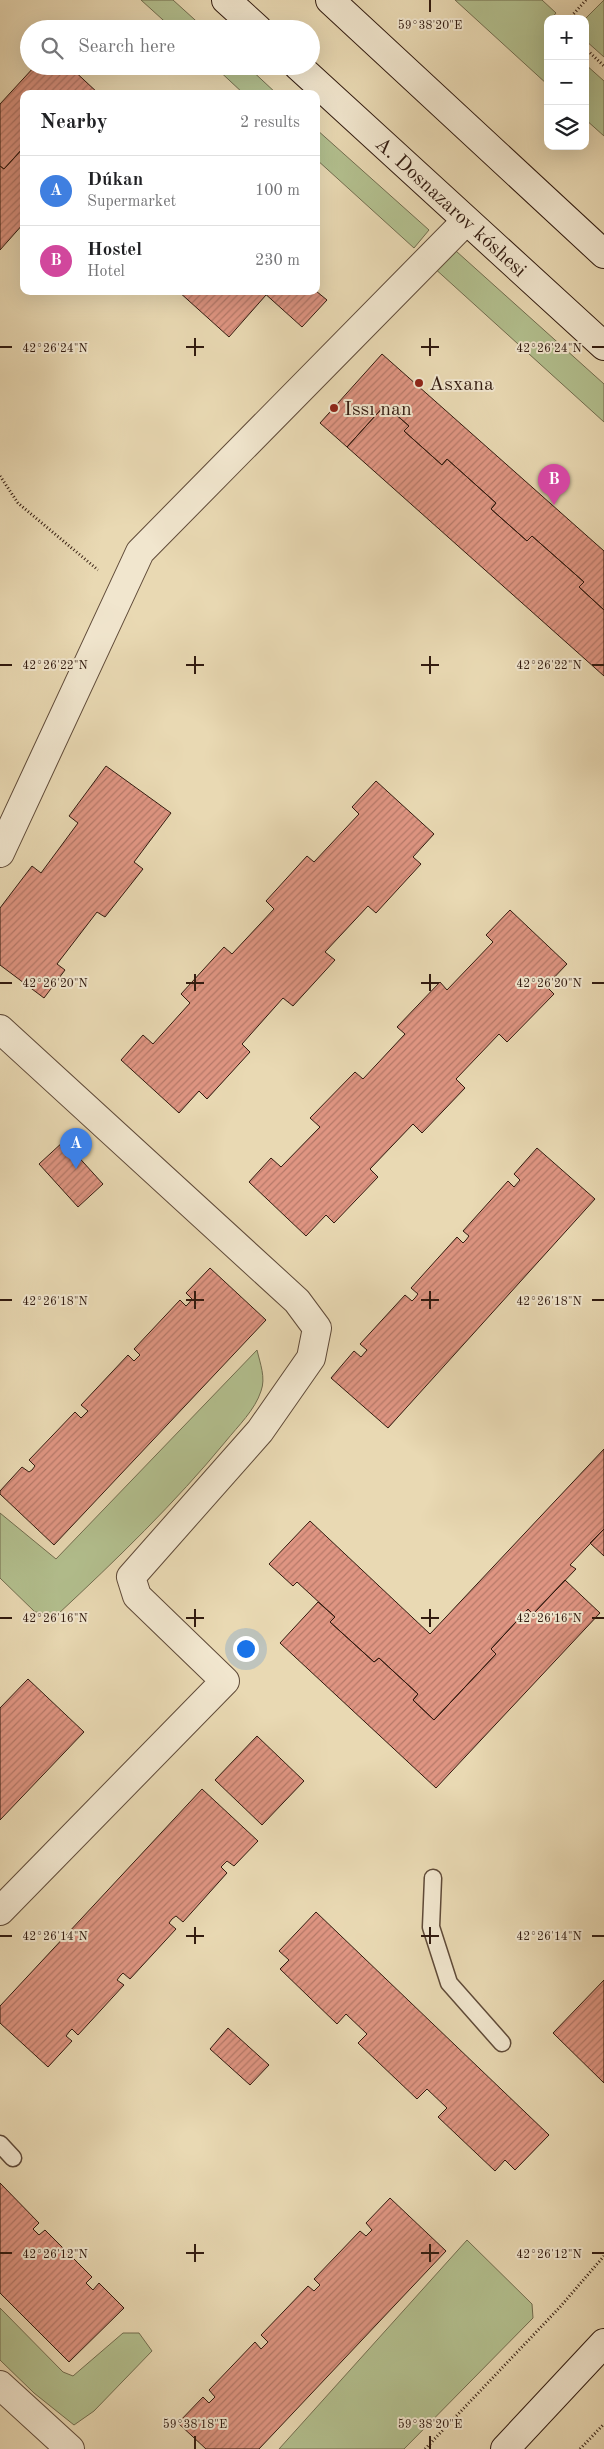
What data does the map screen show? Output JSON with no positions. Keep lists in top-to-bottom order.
{
  "streets": {
    "street": ["A. Dosnazarov kóshesi"]
  },
  "places": ["Asxana", "Issı nan"],
  "page": {
    "map_buttons": ["+", "−"],
    "search": "Search here",
    "heading": ["Nearby", "2 results"],
    "list": [
      {
        "mark": "A",
        "name": "Dúkan",
        "note": "Supermarket",
        "value": "100 m"
      },
      {
        "mark": "B",
        "name": "Hostel",
        "note": "Hotel",
        "value": "230 m"
      }
    ],
    "pins": ["B", "A"]
  },
  "coordinates": [
    "59°38'20\"E",
    "42°26'24\"N",
    "42°26'22\"N",
    "42°26'20\"N",
    "42°26'18\"N",
    "42°26'16\"N",
    "42°26'14\"N",
    "42°26'12\"N",
    "59°38'18\"E"
  ]
}
